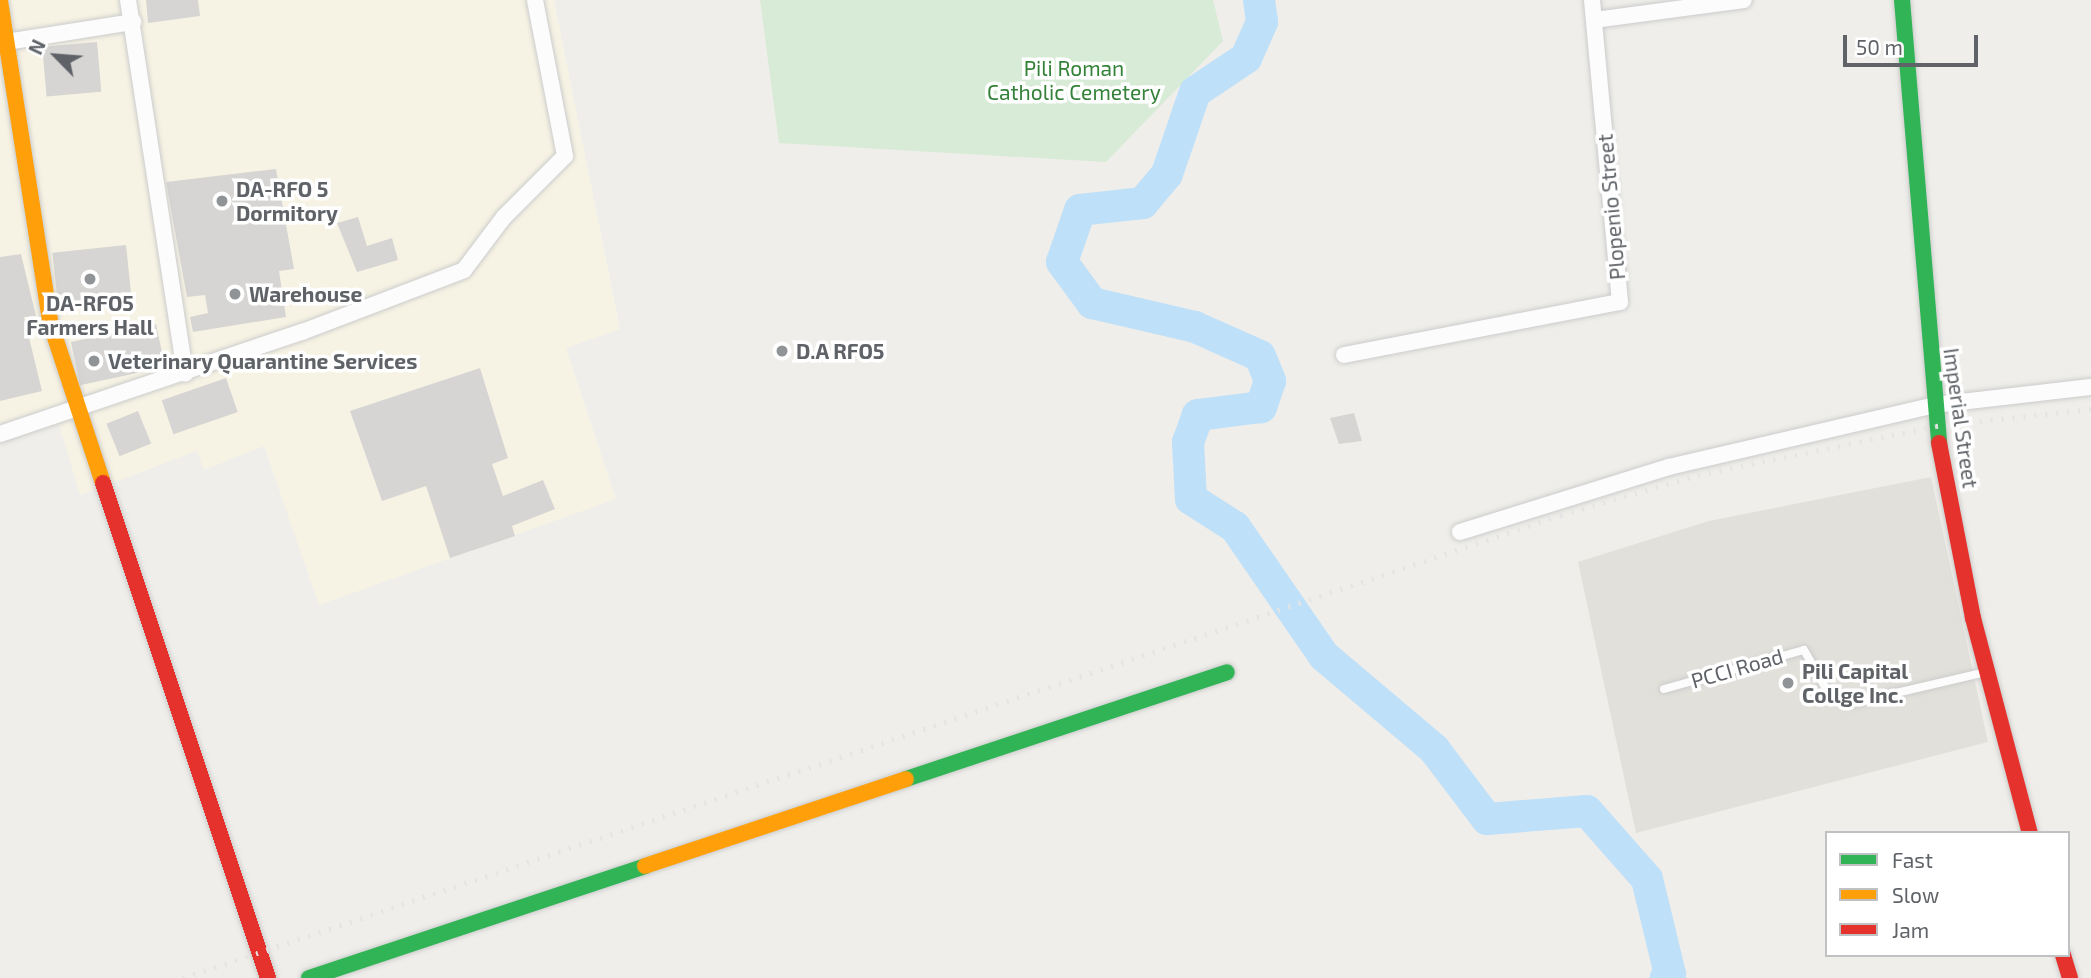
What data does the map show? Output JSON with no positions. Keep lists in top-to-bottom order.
{
  "streets": {
    "street": ["Plopenio Street", "Imperial Street"],
    "lane": ["PCCI Road"]
  },
  "crossings": [
    ["Imperial Street", "PCCI Road"]
  ],
  "parks": ["Pili Roman Catholic Cemetery"],
  "places": [
    "DA-RFO 5 Dormitory",
    "DA-RFO5 Farmers Hall",
    "Warehouse",
    "D.A RFO5",
    "Veterinary Quarantine Services",
    "Pili Capital Collge Inc."
  ],
  "legend": ["Fast", "Slow", "Jam"],
  "scale_bar": "50 m",
  "north": "top left"
}
